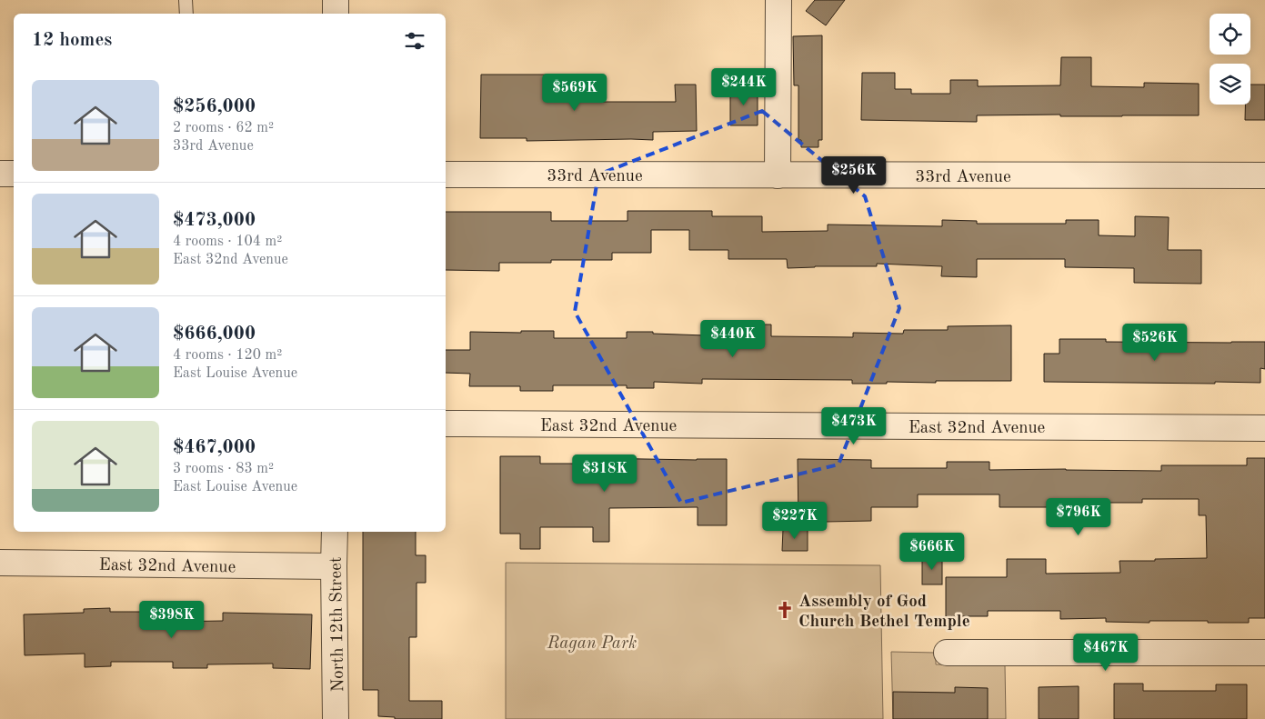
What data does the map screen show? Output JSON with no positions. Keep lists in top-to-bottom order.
{
  "streets": {
    "street": ["33rd Avenue", "East 32nd Avenue", "North 12th Street"]
  },
  "crossings": [
    ["East 32nd Avenue", "North 12th Street"]
  ],
  "parks": ["Ragan Park"],
  "places": {
    "church": ["Assembly of God Church Bethel Temple"]
  },
  "page": {
    "heading": "12 homes",
    "price": [
      "$244K",
      "$569K",
      "$256K",
      "$440K",
      "$526K",
      "$473K",
      "$318K",
      "$796K",
      "$227K",
      "$666K",
      "$398K",
      "$467K"
    ],
    "list": [
      {
        "name": "$256,000",
        "note": "2 rooms · 62 m² · 33rd Avenue"
      },
      {
        "name": "$473,000",
        "note": "4 rooms · 104 m² · East 32nd Avenue"
      },
      {
        "name": "$666,000",
        "note": "4 rooms · 120 m² · East Louise Avenue"
      },
      {
        "name": "$467,000",
        "note": "3 rooms · 83 m² · East Louise Avenue"
      }
    ]
  }
}
